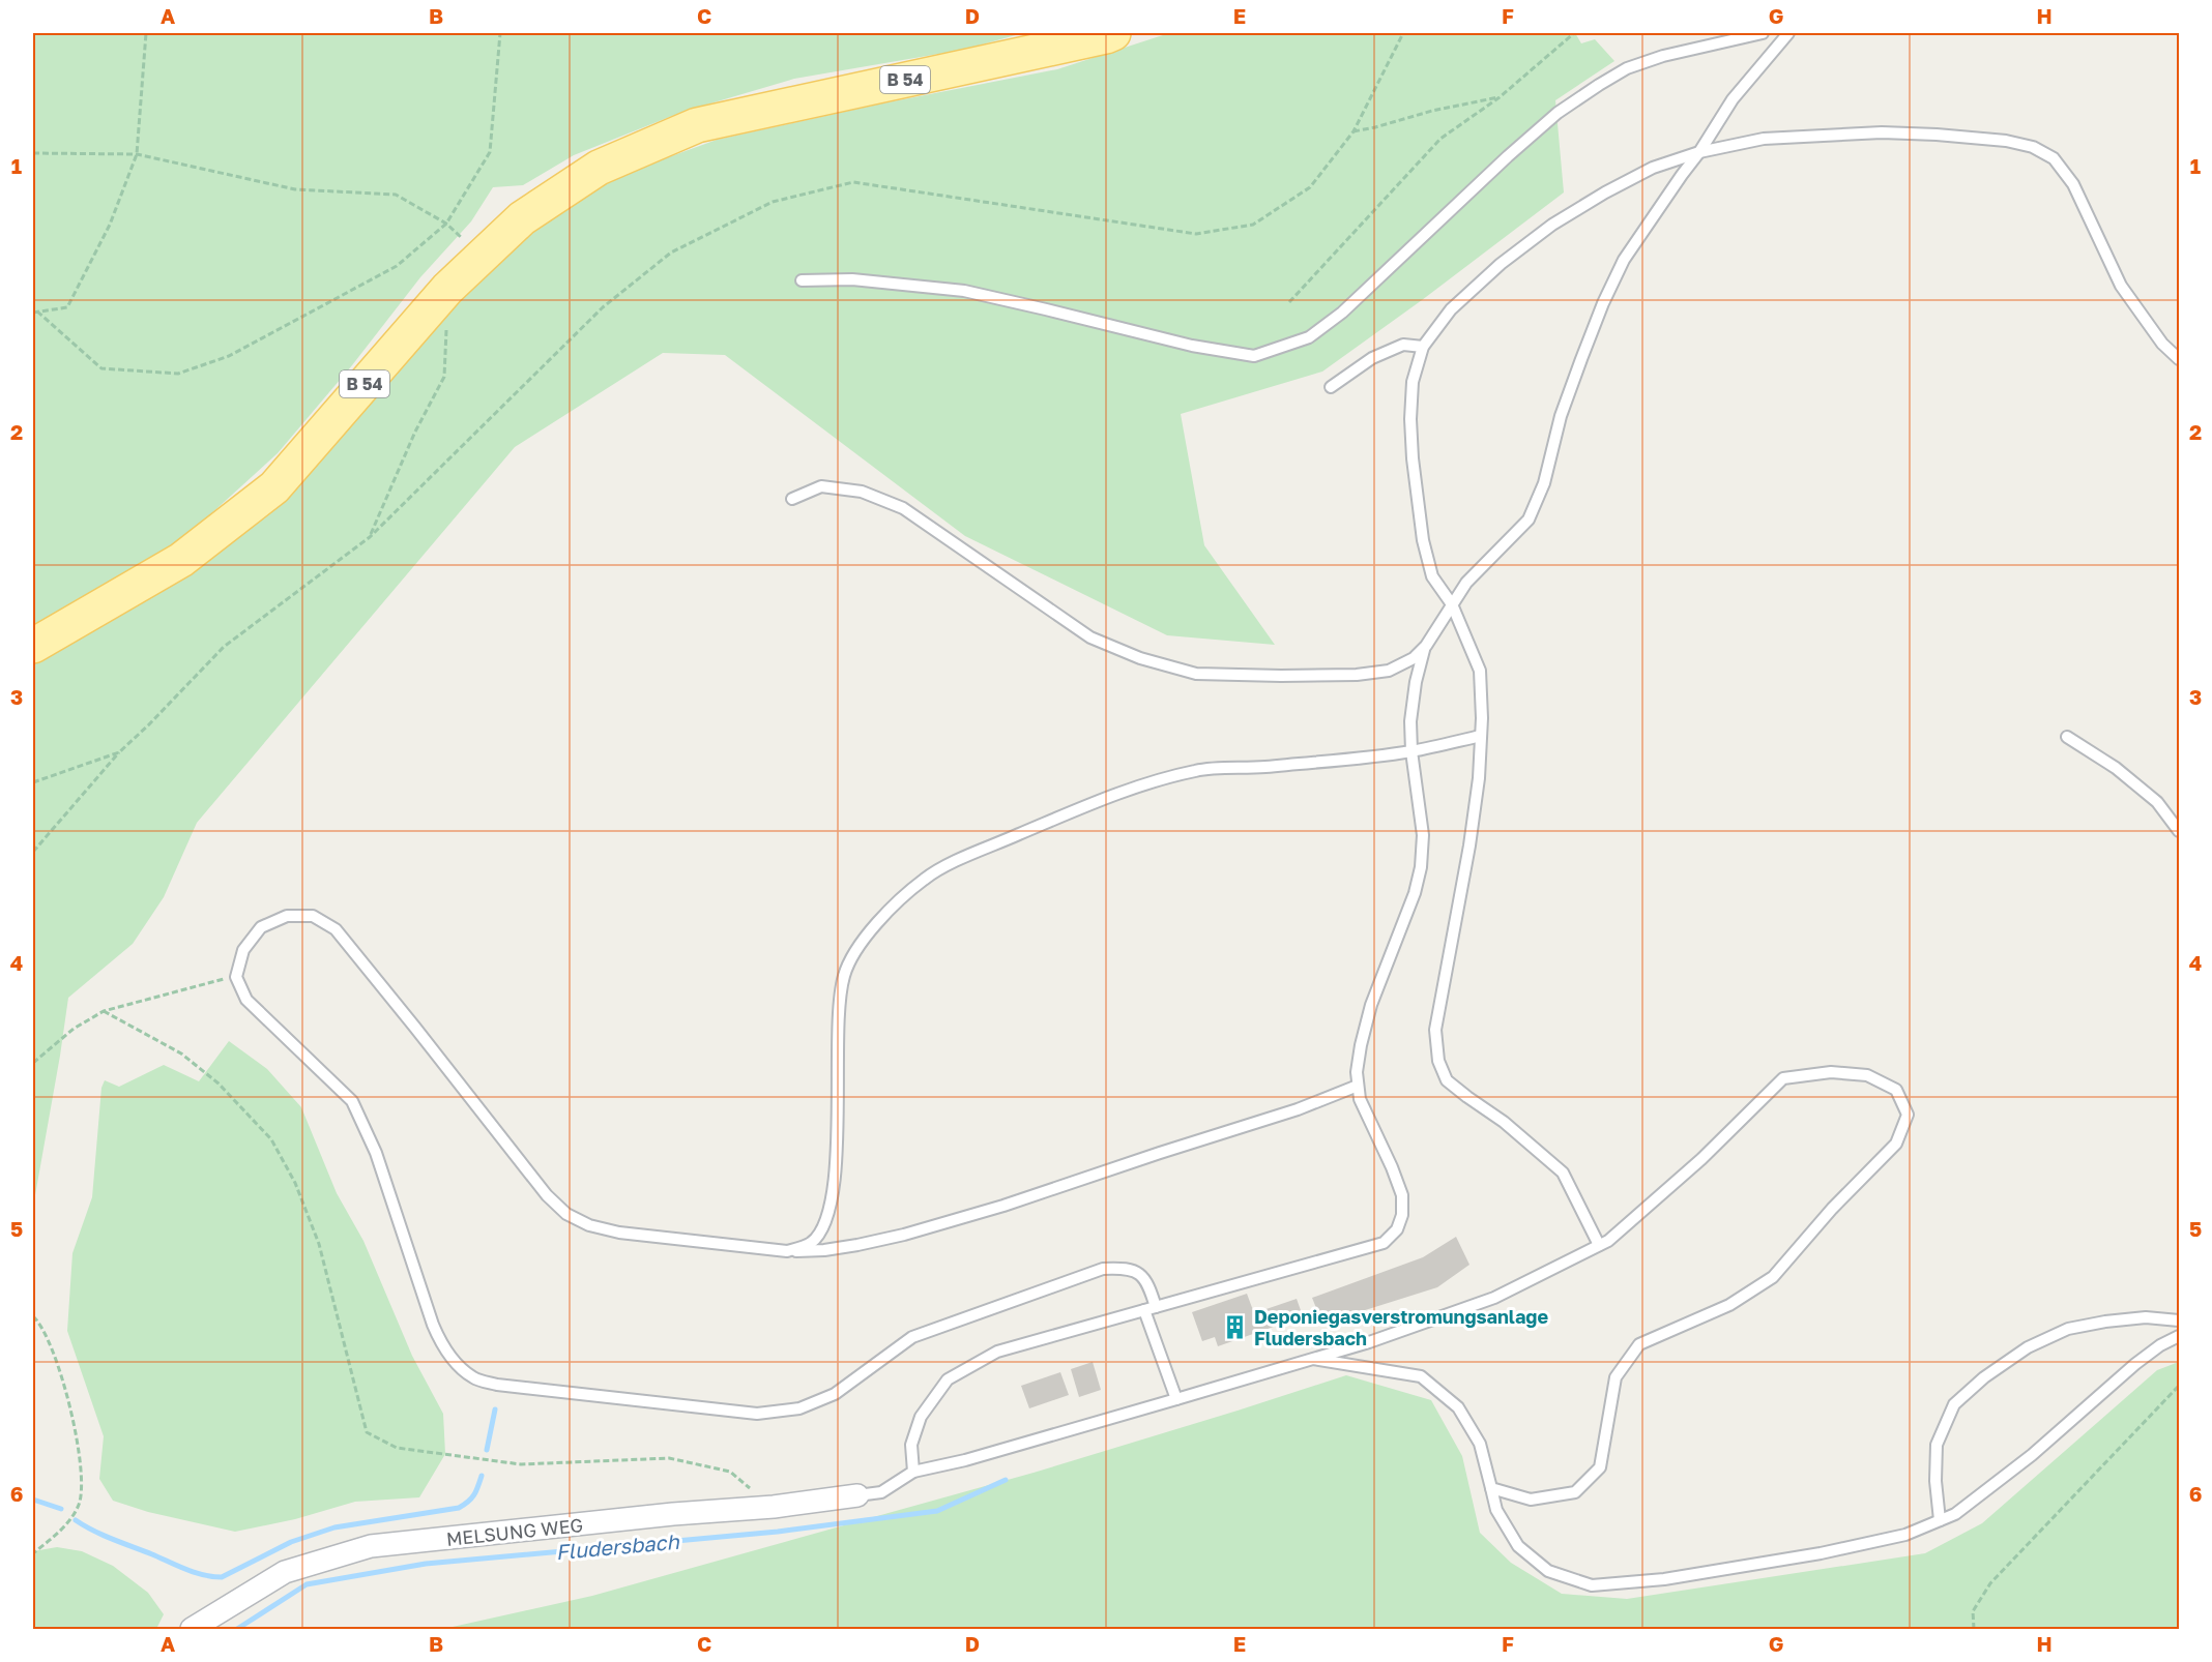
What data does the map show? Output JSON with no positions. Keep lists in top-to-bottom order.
{
  "streets": {
    "main road": ["B 54"],
    "street": ["MELSUNG WEG"]
  },
  "water": ["Fludersbach"],
  "places": {
    "building": ["Deponiegasverstromungsanlage Fludersbach"]
  },
  "grid": {
    "columns": [
      "A",
      "B",
      "C",
      "D",
      "E",
      "F",
      "G",
      "H"
    ],
    "rows": [
      "1",
      "2",
      "3",
      "4",
      "5",
      "6"
    ]
  }
}
